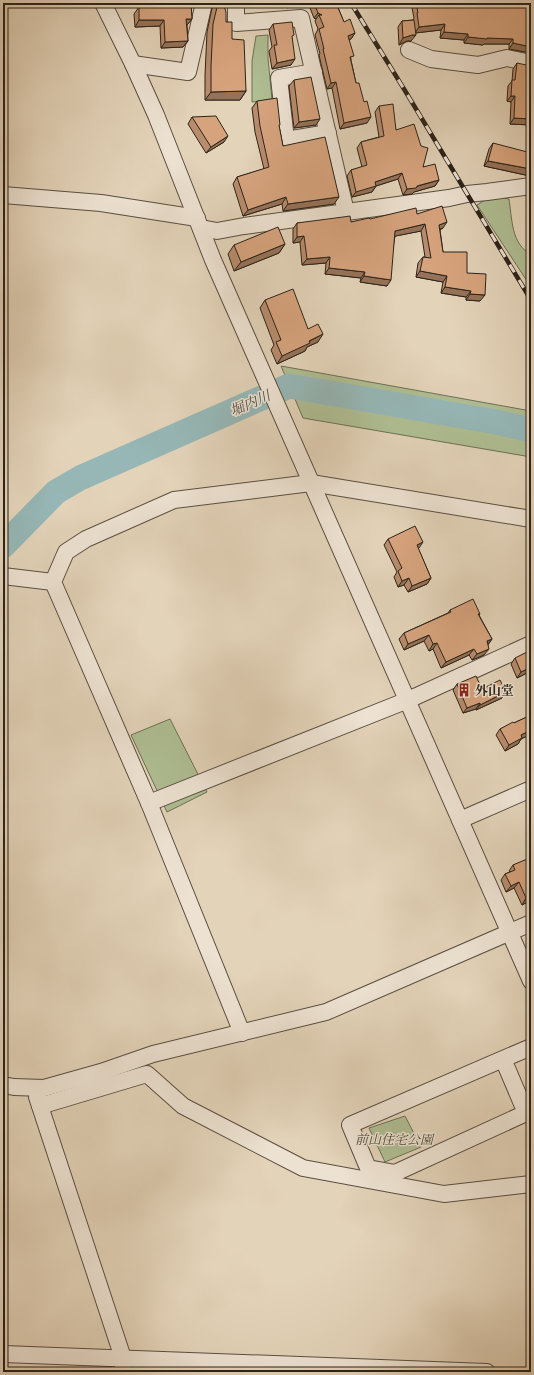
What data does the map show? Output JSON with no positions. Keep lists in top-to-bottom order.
{
  "water": ["堀内川"],
  "parks": ["前山住宅公園"],
  "places": {
    "building": ["外山堂"]
  }
}
